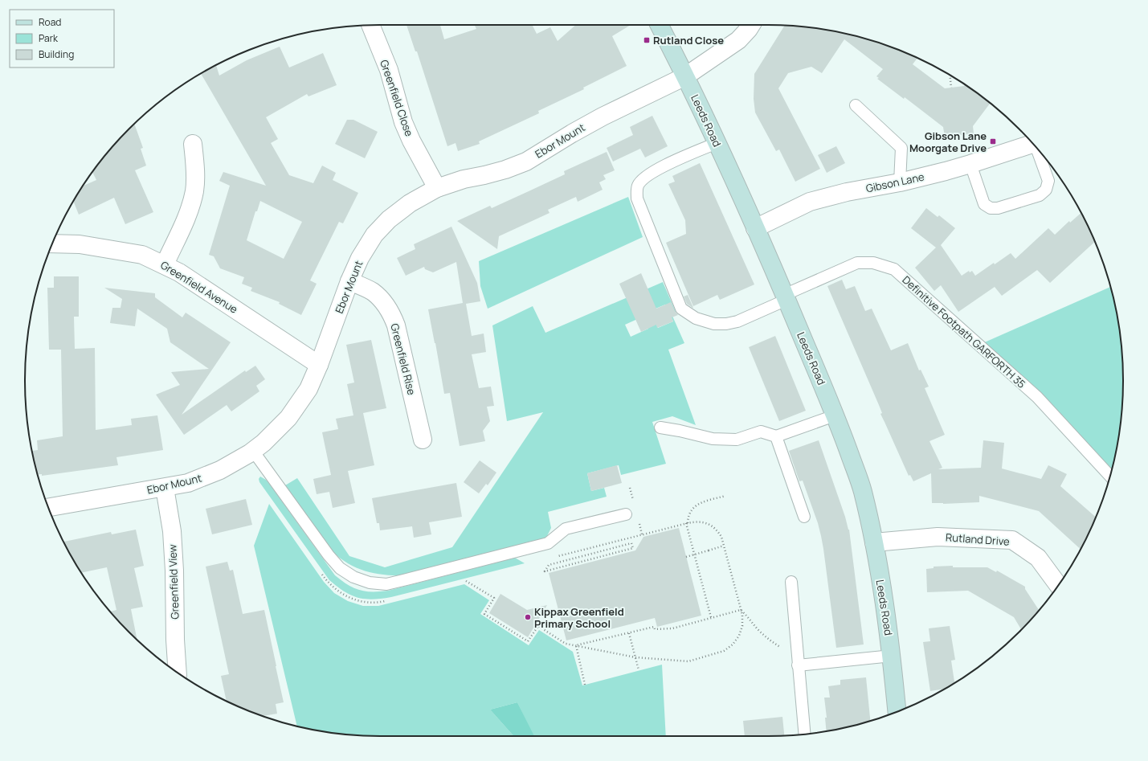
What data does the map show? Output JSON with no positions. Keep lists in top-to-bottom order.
{
  "streets": {
    "main road": ["Leeds Road"],
    "street": [
      "Greenfield Close",
      "Ebor Mount",
      "Gibson Lane",
      "Greenfield Avenue",
      "Greenfield Rise",
      "Rutland Drive",
      "Greenfield View"
    ],
    "lane": ["Definitive Footpath GARFORTH 35"]
  },
  "crossings": [
    ["Greenfield Close", "Ebor Mount"],
    ["Leeds Road", "Ebor Mount"],
    ["Leeds Road", "Gibson Lane"],
    ["Leeds Road", "Definitive Footpath GARFORTH 35"],
    ["Leeds Road", "Rutland Drive"],
    ["Ebor Mount", "Greenfield Avenue"],
    ["Ebor Mount", "Greenfield Rise"],
    ["Ebor Mount", "Greenfield View"]
  ],
  "places": {
    "transit": ["Rutland Close", "Gibson Lane Moorgate Drive"],
    "other": ["Kippax Greenfield Primary School"]
  },
  "legend": ["Road", "Park", "Building"]
}
